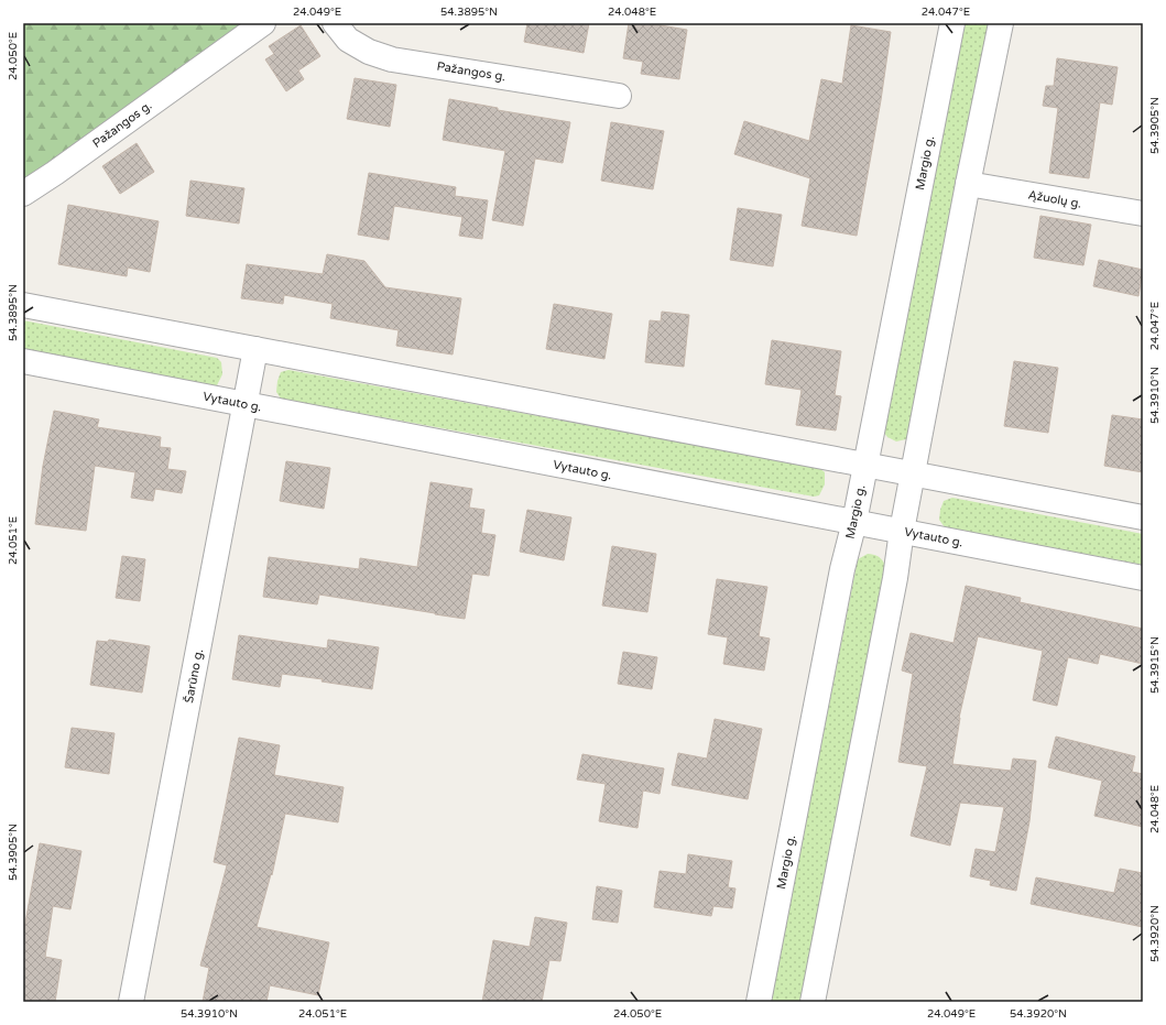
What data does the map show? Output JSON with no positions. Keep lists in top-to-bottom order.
{
  "streets": {
    "street": [
      "Pažangos g.",
      "Margio g.",
      "Ąžuolų g.",
      "Vytauto g.",
      "Šarūno g."
    ]
  },
  "crossings": [
    ["Margio g.", "Vytauto g."],
    ["Vytauto g.", "Šarūno g."]
  ],
  "coordinates": [
    "24.049°E",
    "54.3895°N",
    "24.048°E",
    "24.047°E",
    "24.050°E",
    "54.3905°N",
    "54.3910°N",
    "24.051°E",
    "54.3915°N",
    "54.3920°N"
  ]
}
